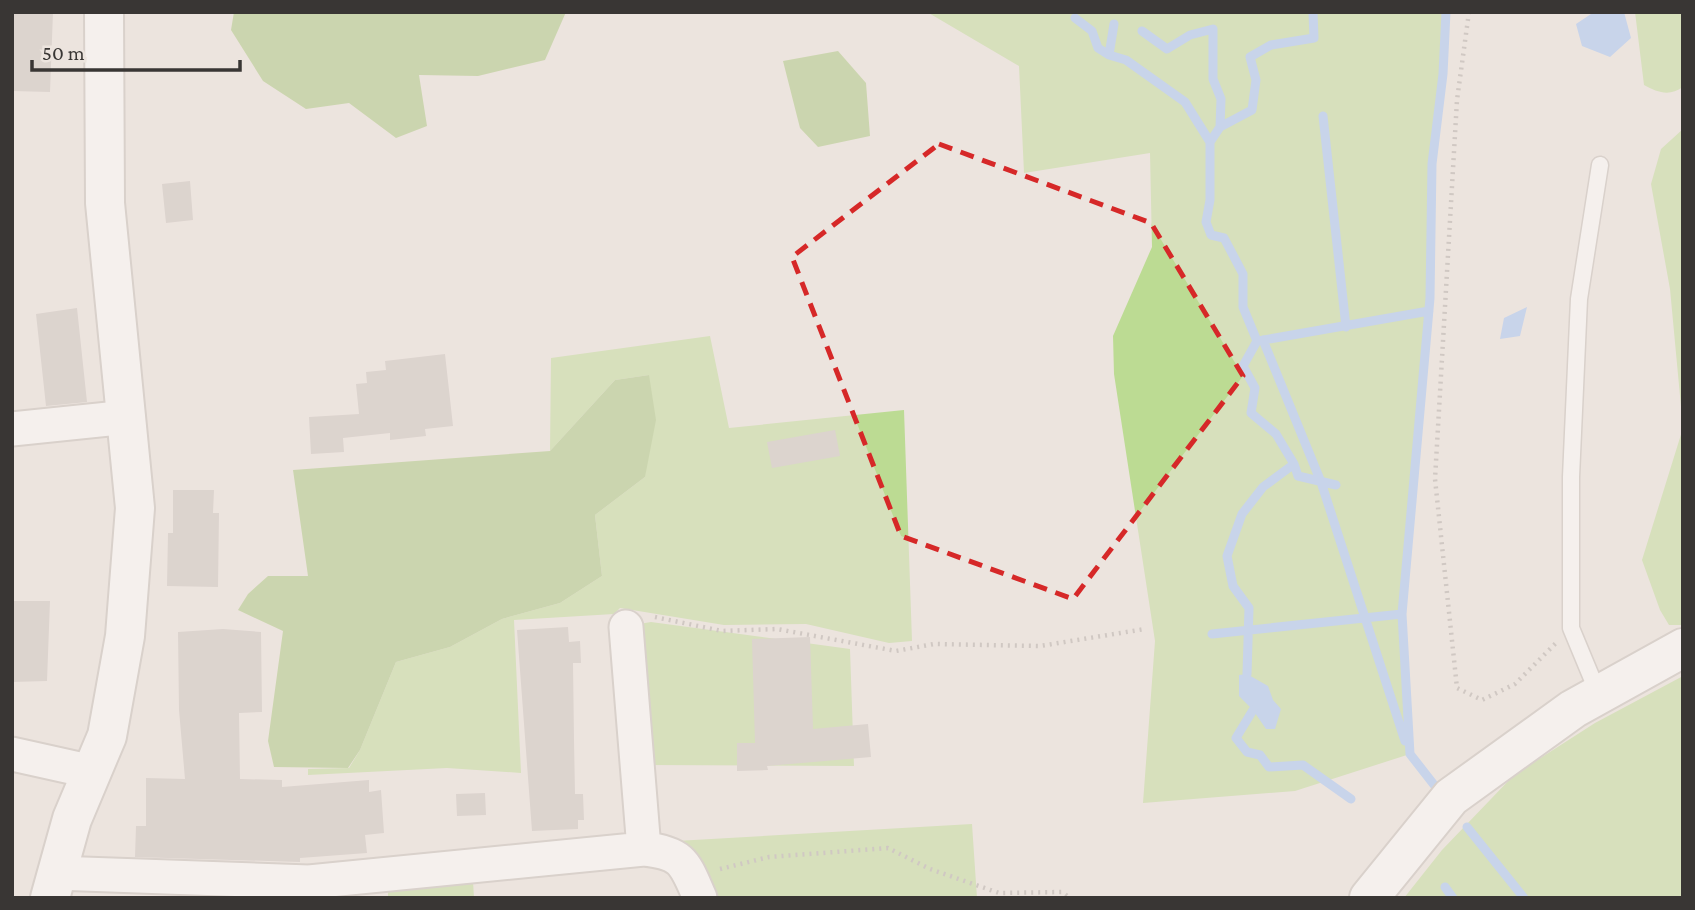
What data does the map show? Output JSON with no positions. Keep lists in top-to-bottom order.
{
  "scale_bar": "50 m"
}
